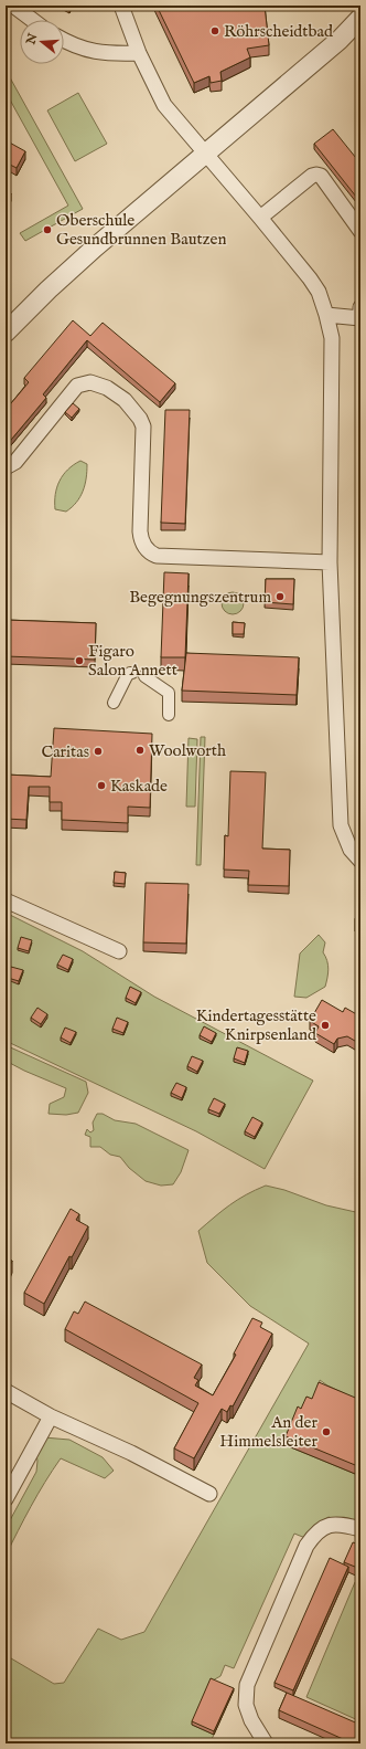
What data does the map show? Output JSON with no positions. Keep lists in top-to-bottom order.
{
  "places": [
    "Röhrscheidtbad",
    "Oberschule Gesundbrunnen Bautzen",
    "Begegnungszentrum",
    "Figaro Salon Annett",
    "Woolworth",
    "Caritas",
    "Kaskade",
    "Kindertagesstätte Knirpsenland",
    "An der Himmelsleiter"
  ],
  "north": "left"
}
